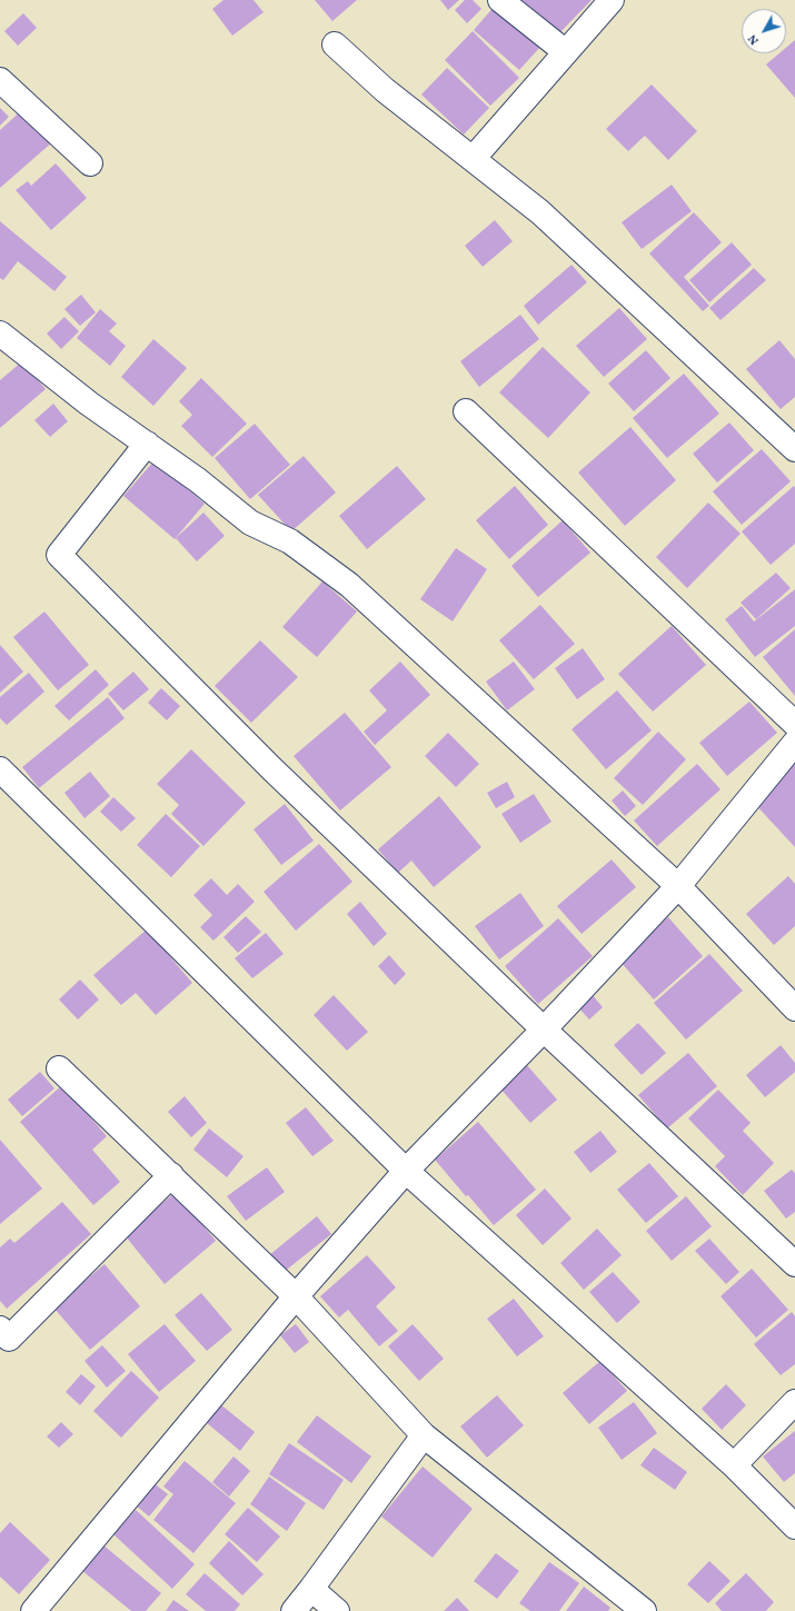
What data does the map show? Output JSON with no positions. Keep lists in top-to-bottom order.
{
  "north": "bottom left"
}
